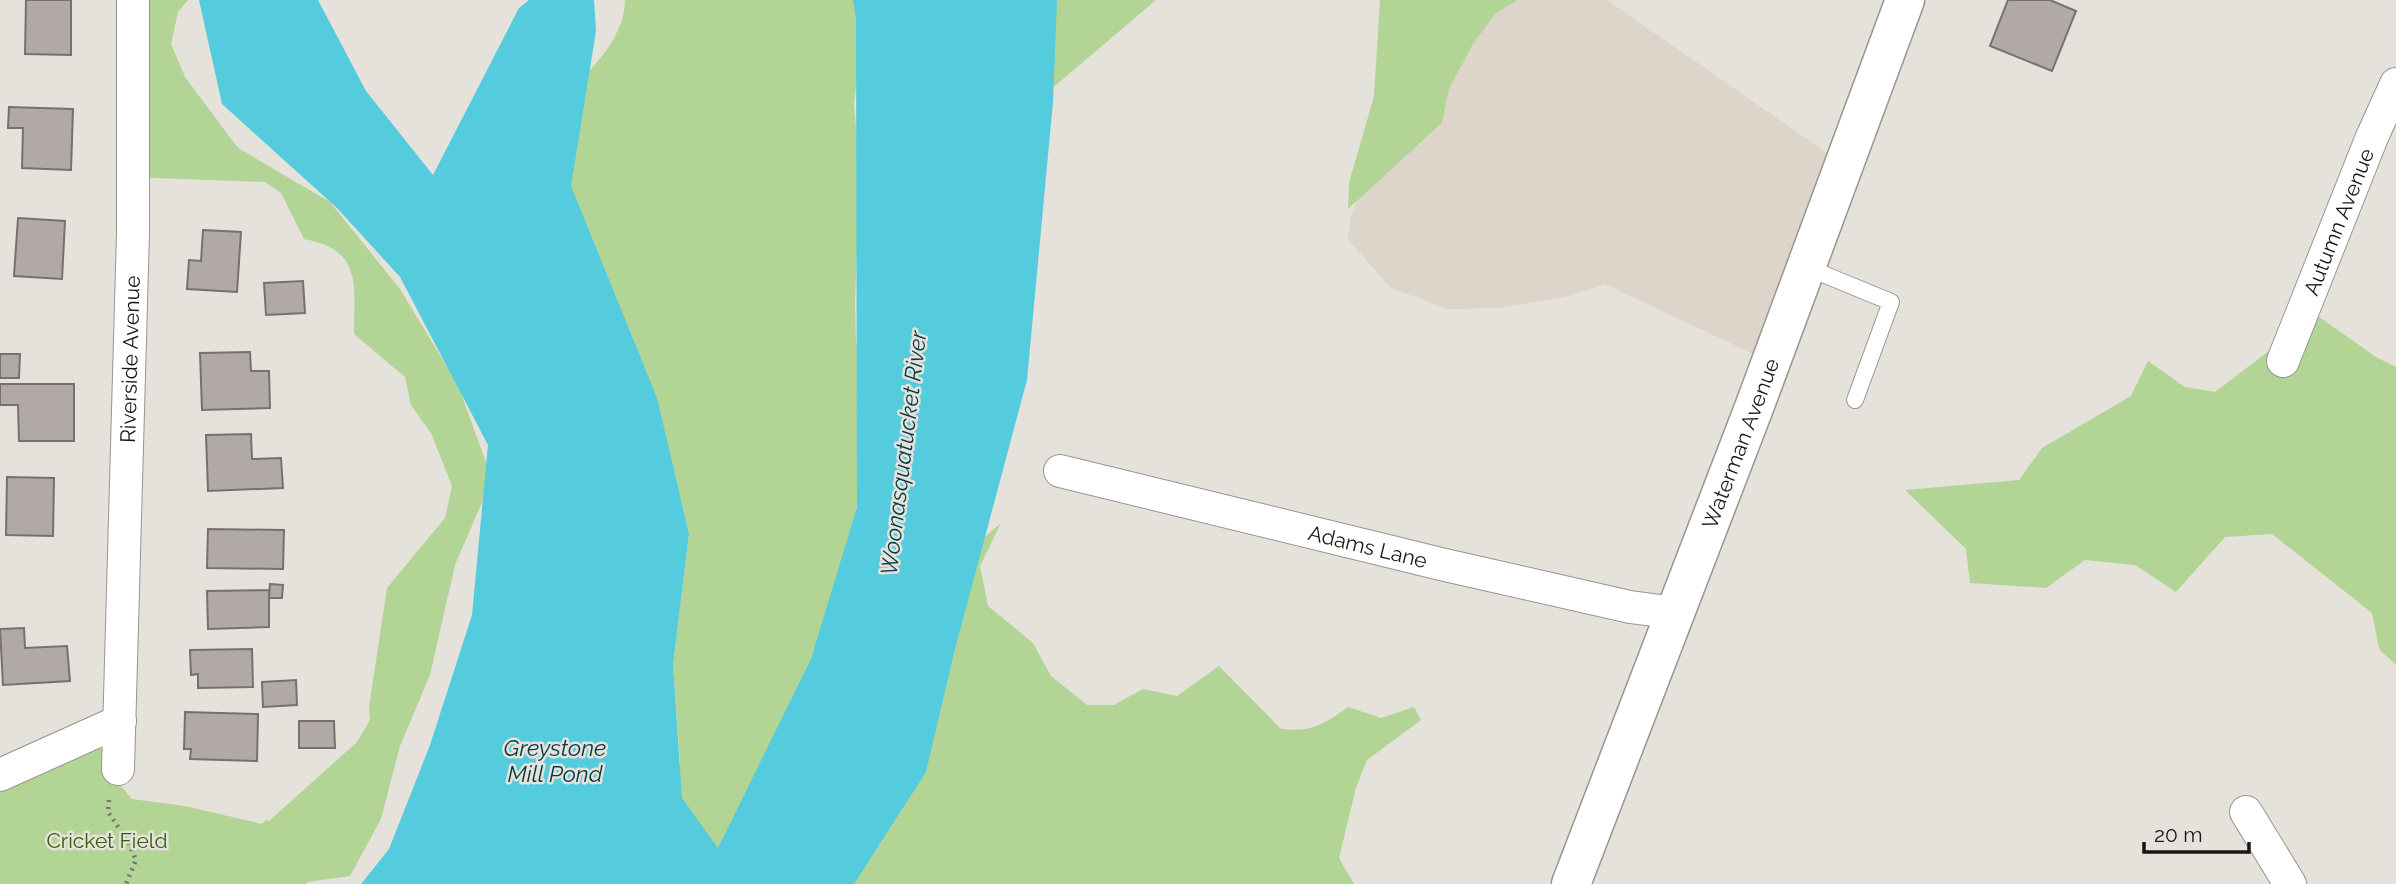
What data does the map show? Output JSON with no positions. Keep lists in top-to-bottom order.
{
  "streets": {
    "main road": ["Waterman Avenue"],
    "street": ["Autumn Avenue", "Riverside Avenue", "Adams Lane"]
  },
  "crossings": [
    ["Waterman Avenue", "Adams Lane"]
  ],
  "water": ["Woonasquatucket River", "Greystone Mill Pond"],
  "parks": ["Cricket Field"],
  "scale_bar": "20 m"
}
